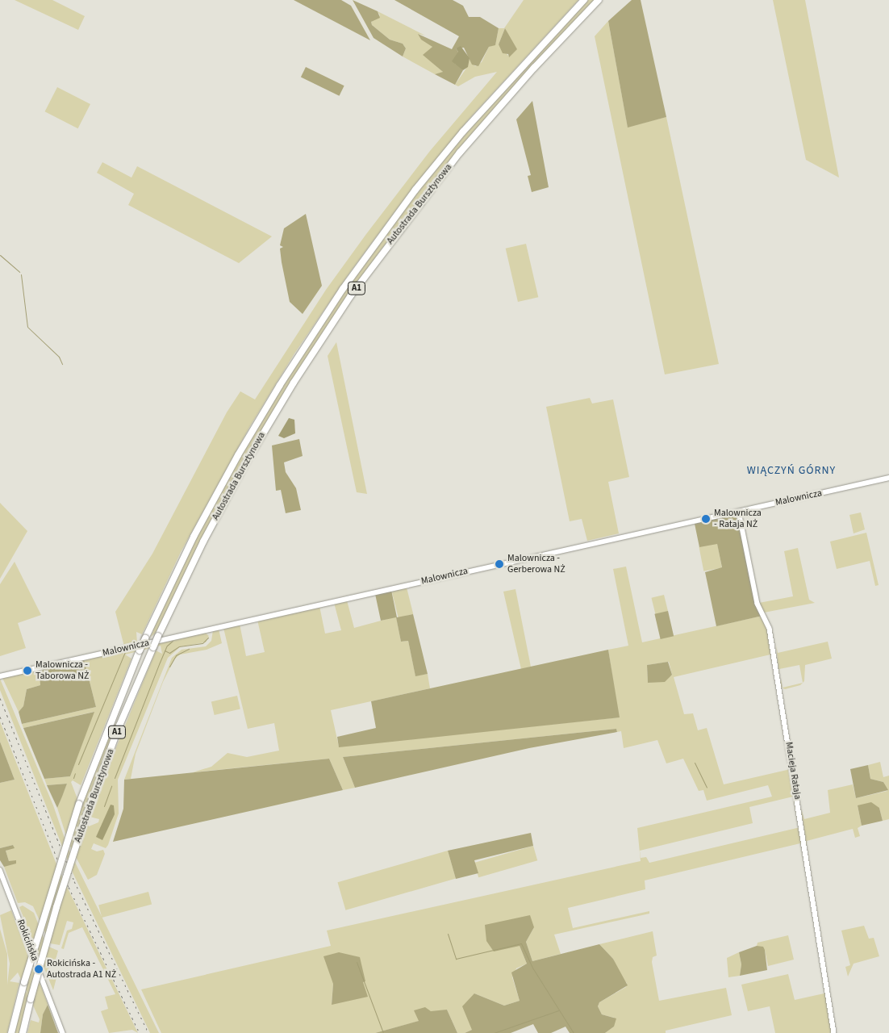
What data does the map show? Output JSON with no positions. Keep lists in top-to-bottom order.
{
  "streets": {
    "highway": ["Autostrada Bursztynowa", "A1"],
    "street": ["Malownicza", "Macieja Rataja", "Rokicińska"]
  },
  "crossings": [
    ["Malownicza", "Macieja Rataja"]
  ],
  "districts": ["WIĄCZYŃ GÓRNY"],
  "places": [
    "Malownicza - Rataja NŻ",
    "Malownicza - Gerberowa NŻ",
    "Malownicza - Taborowa NŻ",
    "Rokicińska - Autostrada A1 NŻ"
  ]
}
